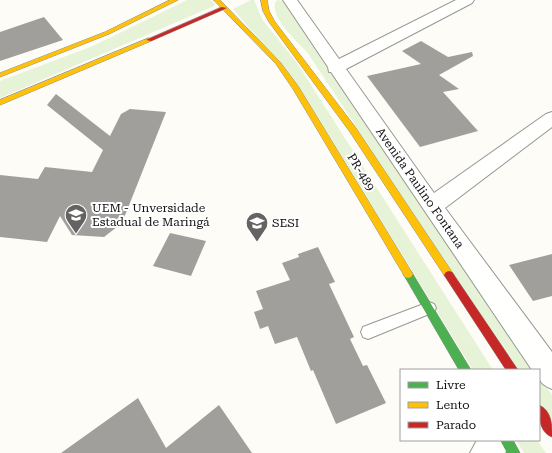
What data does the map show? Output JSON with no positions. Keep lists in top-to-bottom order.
{
  "streets": {
    "main road": ["PR-489"],
    "street": ["Avenida Paulino Fontana"]
  },
  "places": {
    "school or university": ["UEM - Unversidade Estadual de Maringá", "SESI"]
  },
  "legend": ["Livre", "Lento", "Parado"]
}
